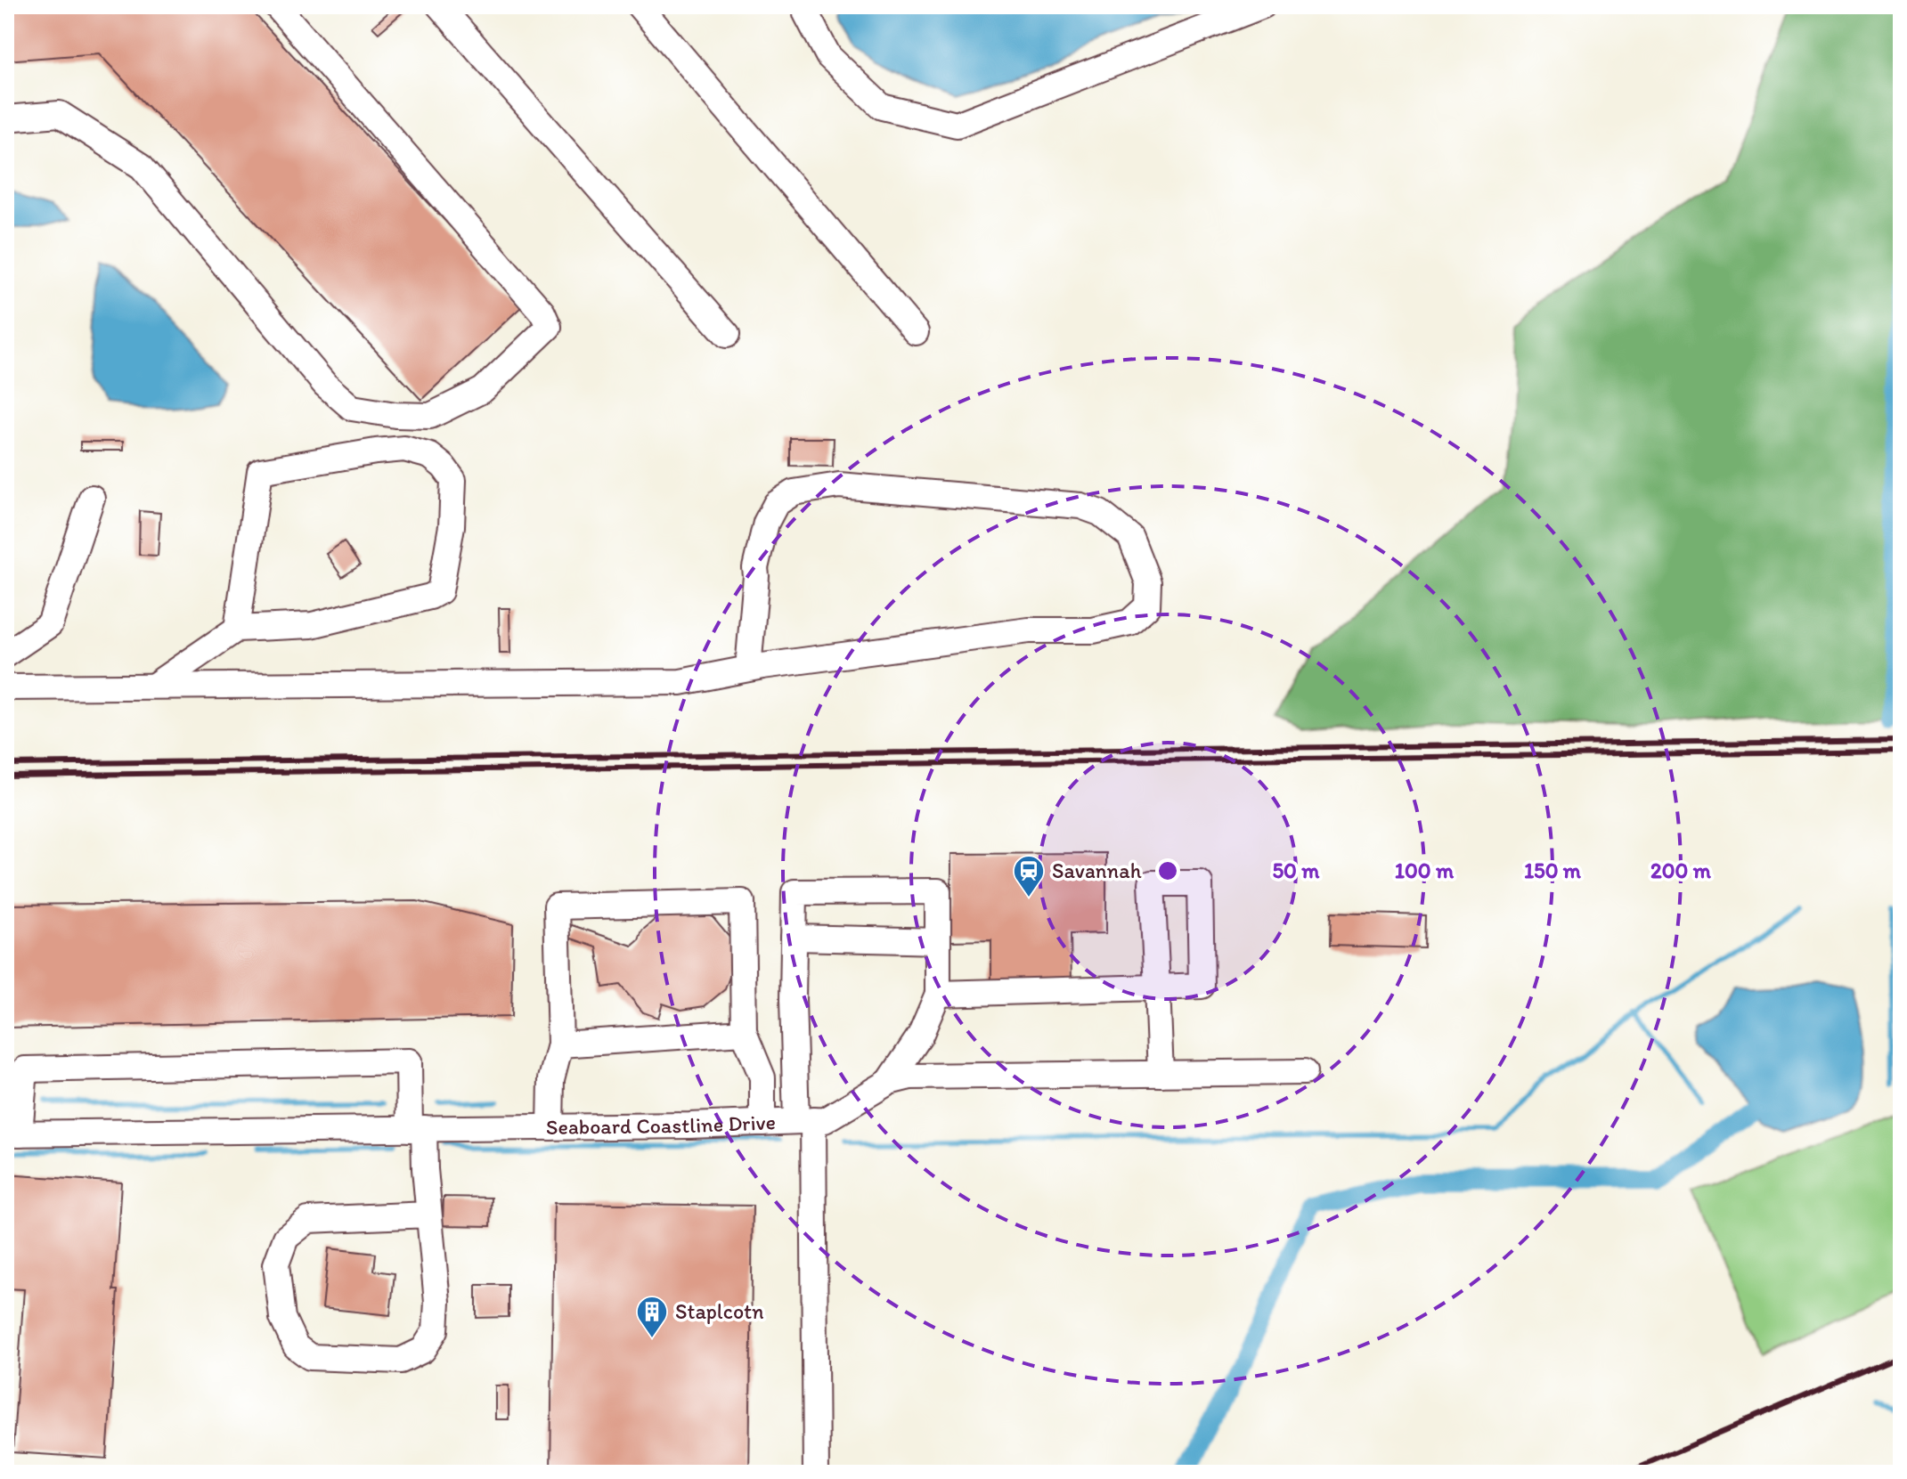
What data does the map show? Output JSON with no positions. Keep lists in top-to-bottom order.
{
  "streets": {
    "street": ["Seaboard Coastline Drive"]
  },
  "places": {
    "station": ["Savannah"],
    "building": ["Staplcotn"]
  },
  "rings": [
    "50 m",
    "100 m",
    "150 m",
    "200 m"
  ]
}
